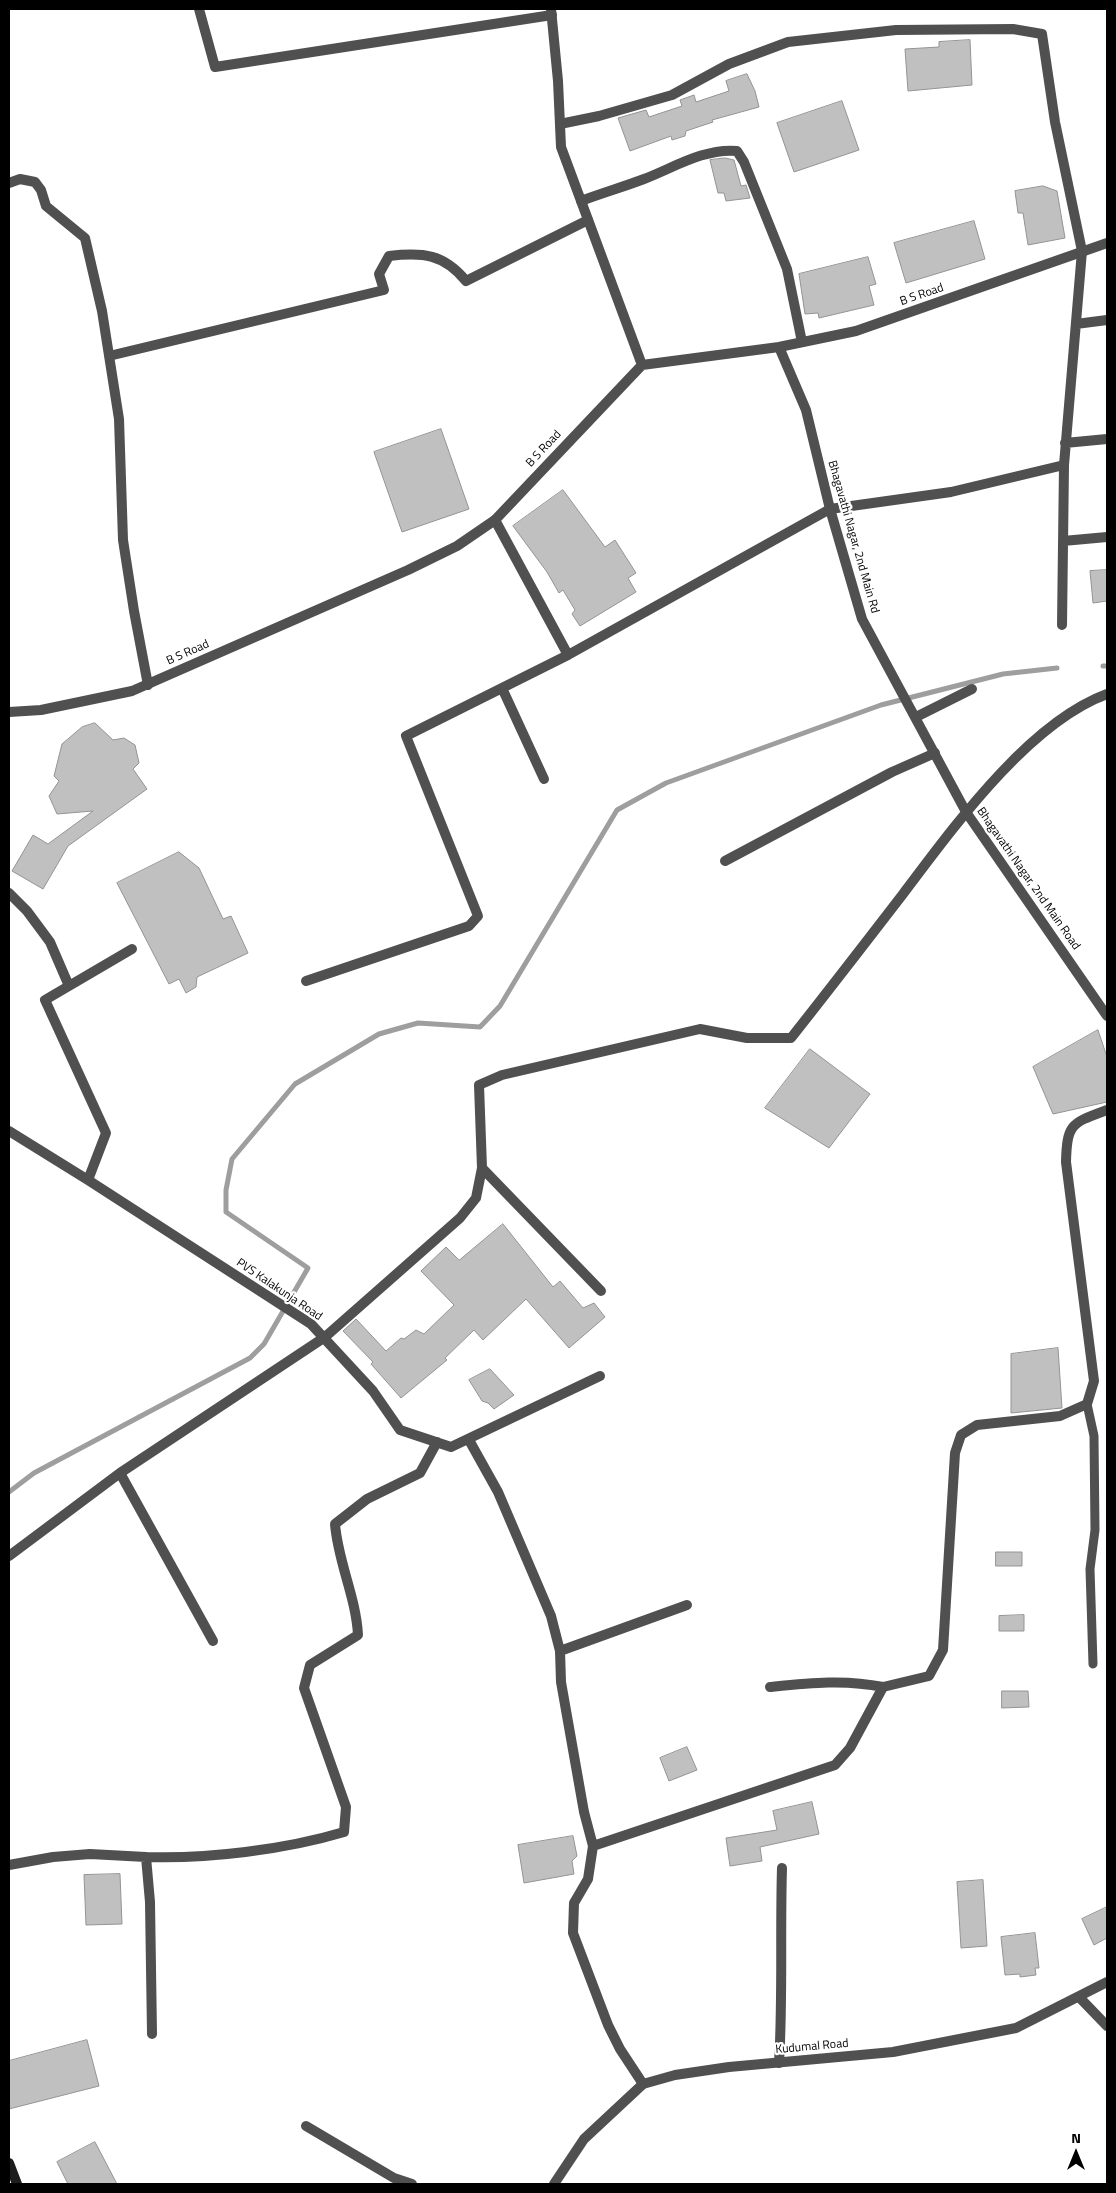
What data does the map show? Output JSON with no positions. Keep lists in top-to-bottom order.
{
  "streets": {
    "street": [
      "B S Road",
      "Bhagavathi Nagar, 2nd Main Rd",
      "Bhagavathi Nagar, 2nd Main Road",
      "PVS Kalakunja Road",
      "Kudumal Road"
    ]
  },
  "crossings": [
    ["B S Road", "Bhagavathi Nagar, 2nd Main Rd"],
    ["Bhagavathi Nagar, 2nd Main Rd", "Bhagavathi Nagar, 2nd Main Road"]
  ],
  "north": "top"
}
